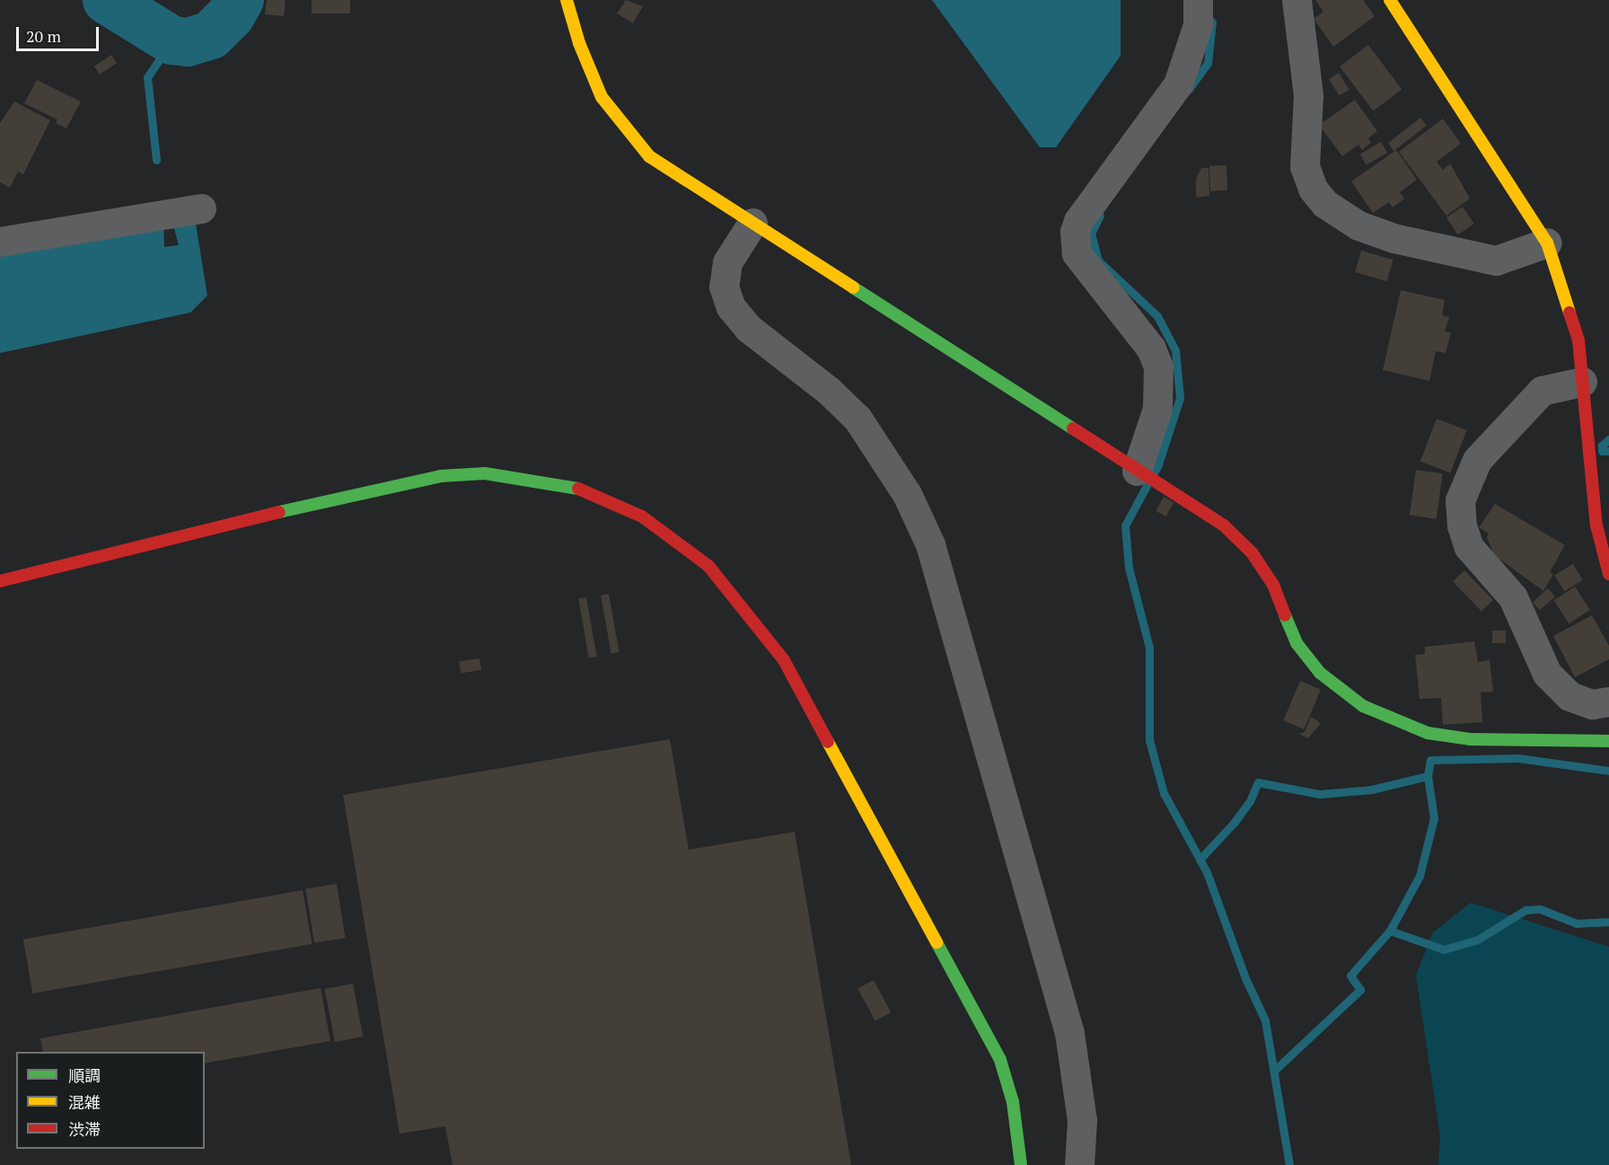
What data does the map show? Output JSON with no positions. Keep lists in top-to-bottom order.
{
  "legend": ["順調", "混雑", "渋滞"],
  "scale_bar": "20 m"
}
